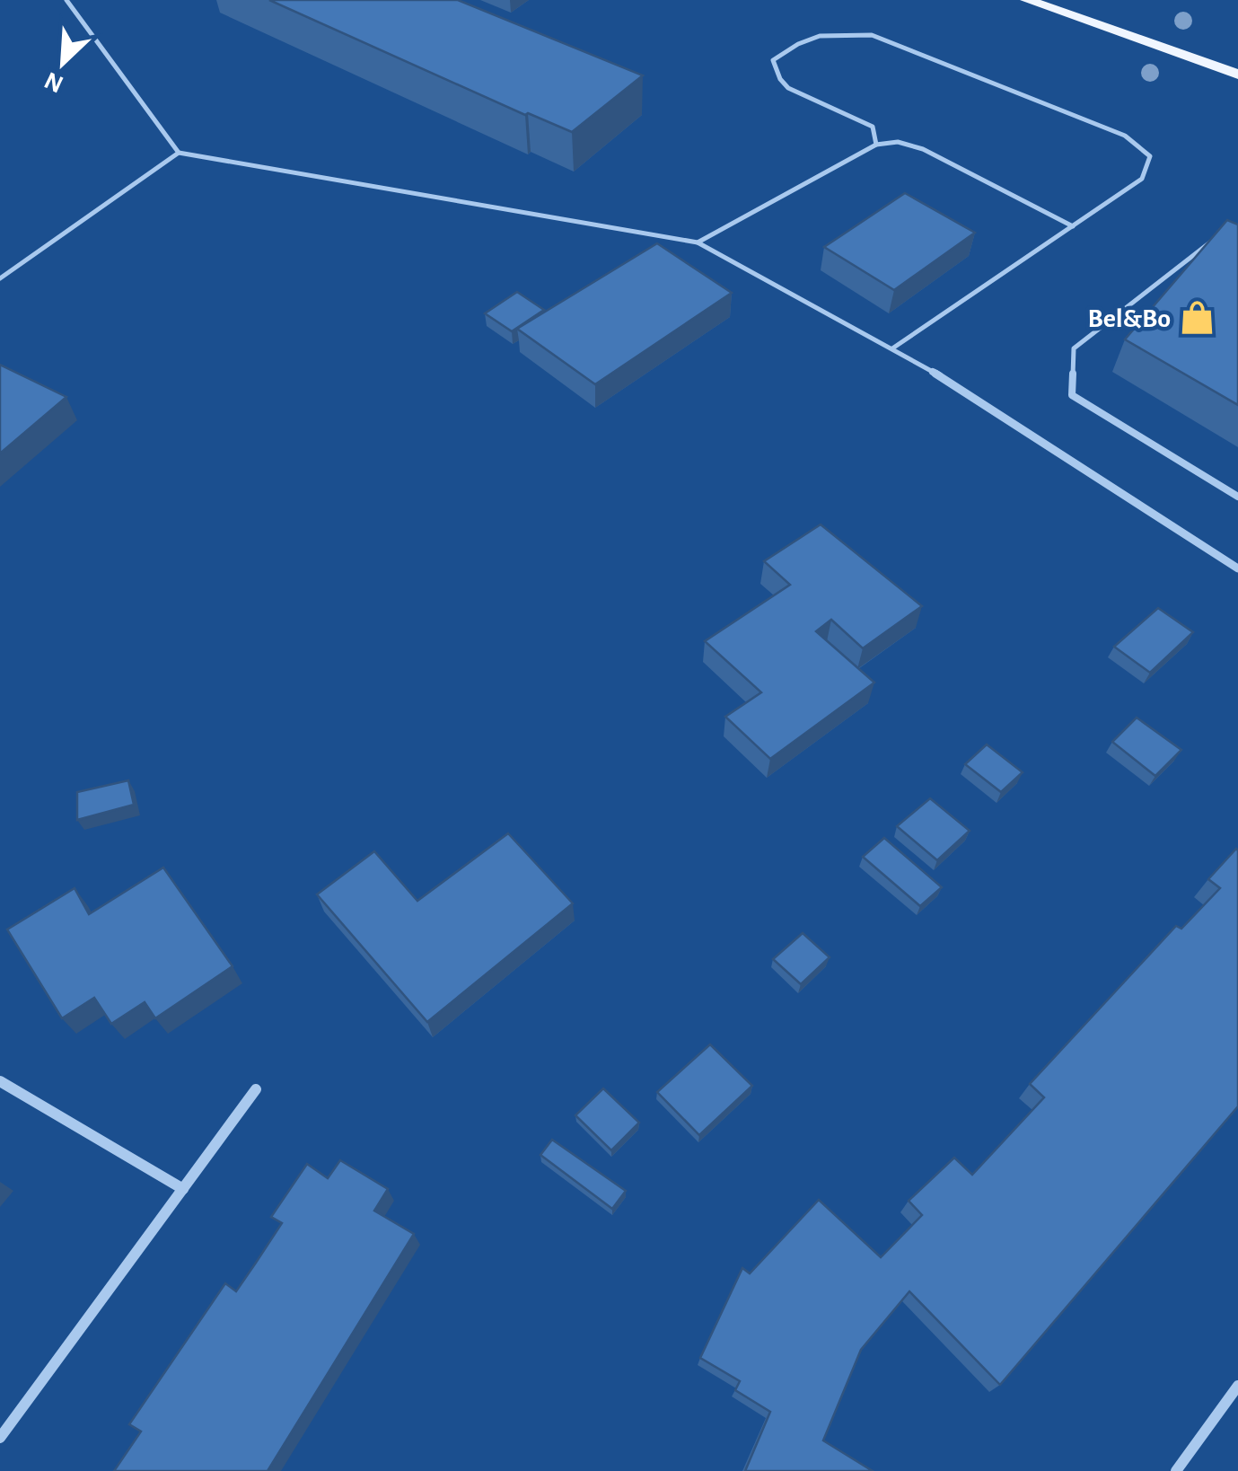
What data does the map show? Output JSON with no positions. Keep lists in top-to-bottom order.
{
  "places": {
    "shop": ["Bel&Bo"]
  },
  "north": "bottom left"
}
